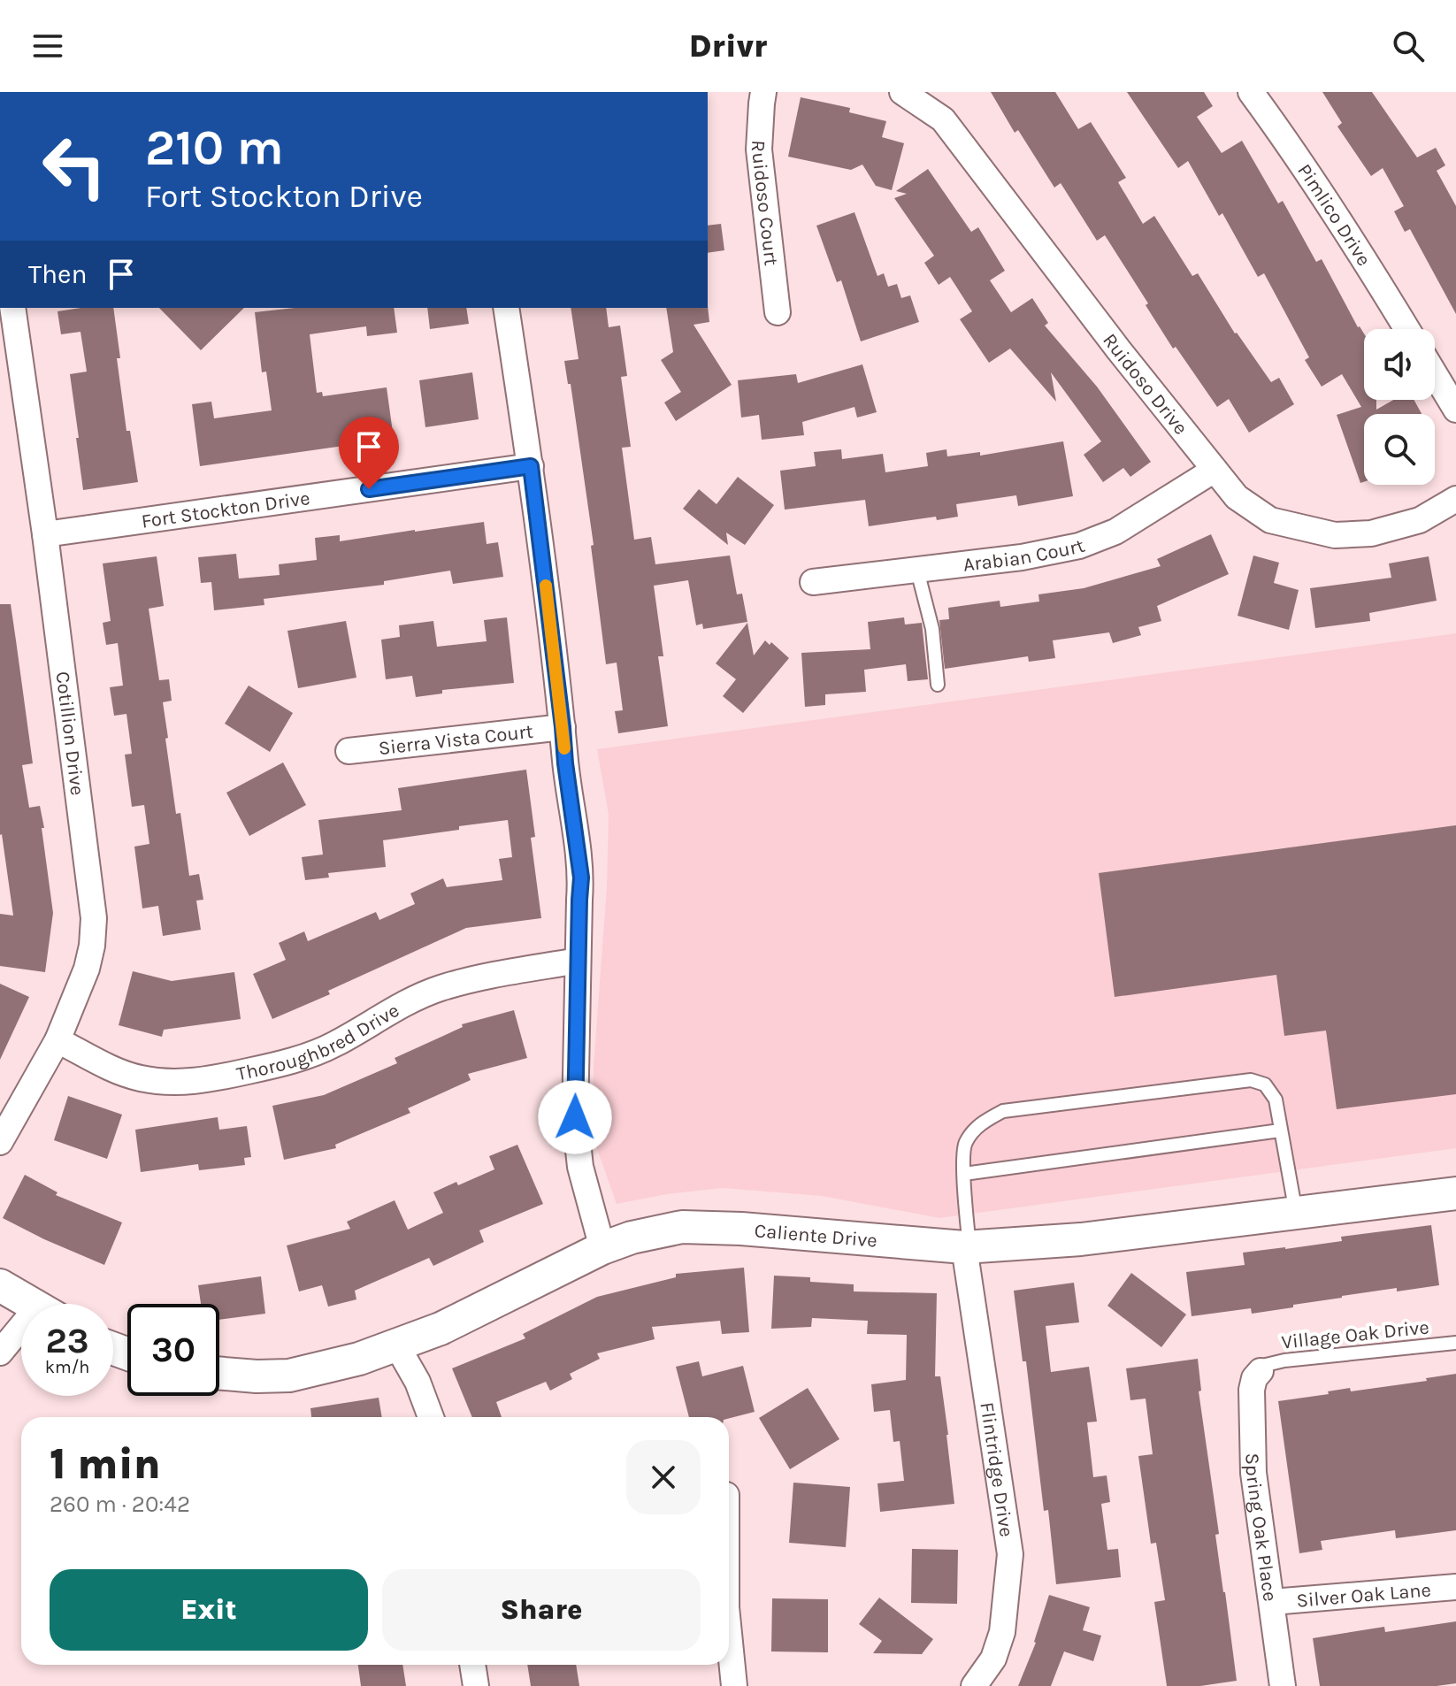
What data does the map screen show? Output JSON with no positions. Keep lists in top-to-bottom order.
{
  "streets": {
    "street": [
      "Ruidoso Court",
      "Pimlico Drive",
      "Ruidoso Drive",
      "Fort Stockton Drive",
      "Arabian Court",
      "Cotillion Drive",
      "Sierra Vista Court",
      "Thoroughbred Drive",
      "Caliente Drive",
      "Flintridge Drive",
      "Spring Oak Place",
      "Silver Oak Lane"
    ],
    "lane": ["Village Oak Drive"]
  },
  "crossings": [
    ["Ruidoso Drive", "Arabian Court"],
    ["Fort Stockton Drive", "Cotillion Drive"],
    ["Cotillion Drive", "Thoroughbred Drive"],
    ["Caliente Drive", "Flintridge Drive"],
    ["Village Oak Drive", "Spring Oak Place"],
    ["Spring Oak Place", "Silver Oak Lane"]
  ],
  "page": {
    "header": "Drivr",
    "turn": ["210 m", "Fort Stockton Drive"],
    "then": "Then",
    "speed": "23 km/h",
    "limit": "30",
    "heading": ["1 min", "260 m · 20:42"],
    "buttons": ["Exit", "Share"]
  }
}
